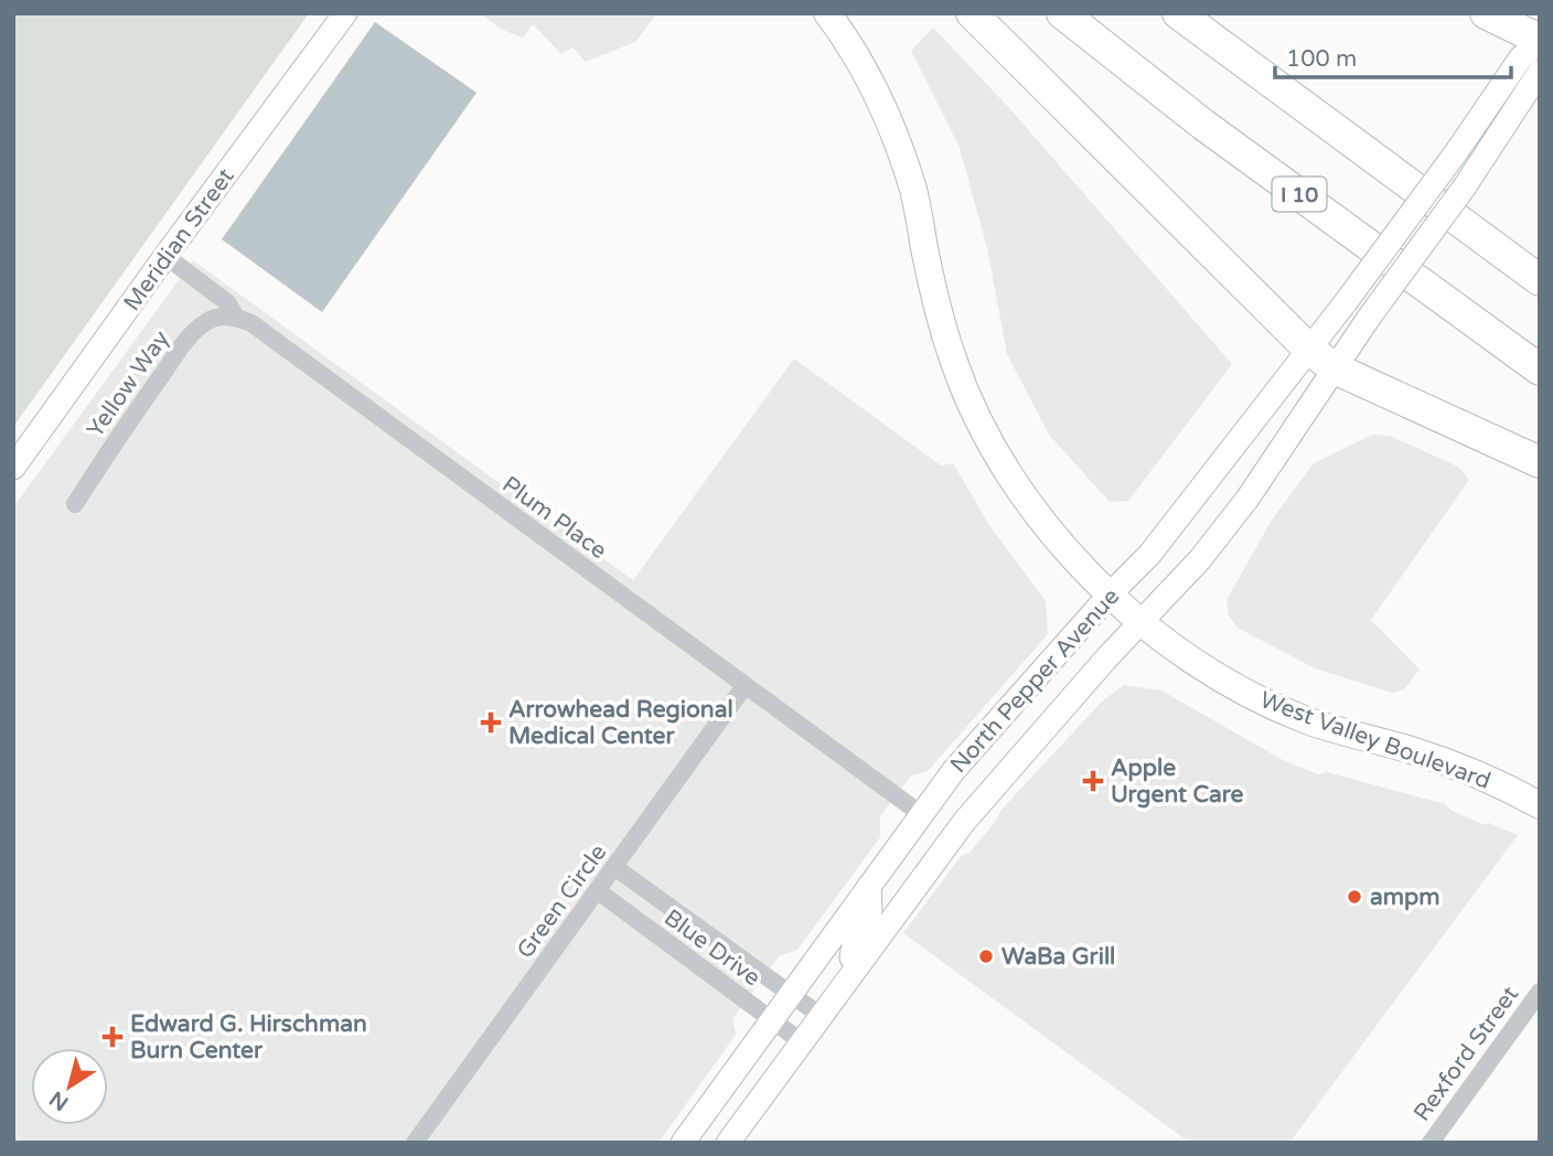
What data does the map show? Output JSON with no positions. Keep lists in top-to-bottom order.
{
  "streets": {
    "highway": ["I 10"],
    "main road": ["Meridian Street", "North Pepper Avenue", "West Valley Boulevard"],
    "street": [
      "Yellow Way",
      "Plum Place",
      "Green Circle",
      "Blue Drive",
      "Rexford Street"
    ]
  },
  "crossings": [
    ["Meridian Street", "Plum Place"],
    ["Yellow Way", "Plum Place"],
    ["Plum Place", "North Pepper Avenue"],
    ["Plum Place", "Green Circle"],
    ["North Pepper Avenue", "West Valley Boulevard"],
    ["North Pepper Avenue", "Blue Drive"],
    ["Green Circle", "Blue Drive"]
  ],
  "places": {
    "health": ["Arrowhead Regional Medical Center", "Apple Urgent Care", "Edward G. Hirschman Burn Center"],
    "other": ["ampm", "WaBa Grill"]
  },
  "scale_bar": "100 m",
  "north": "bottom left"
}
